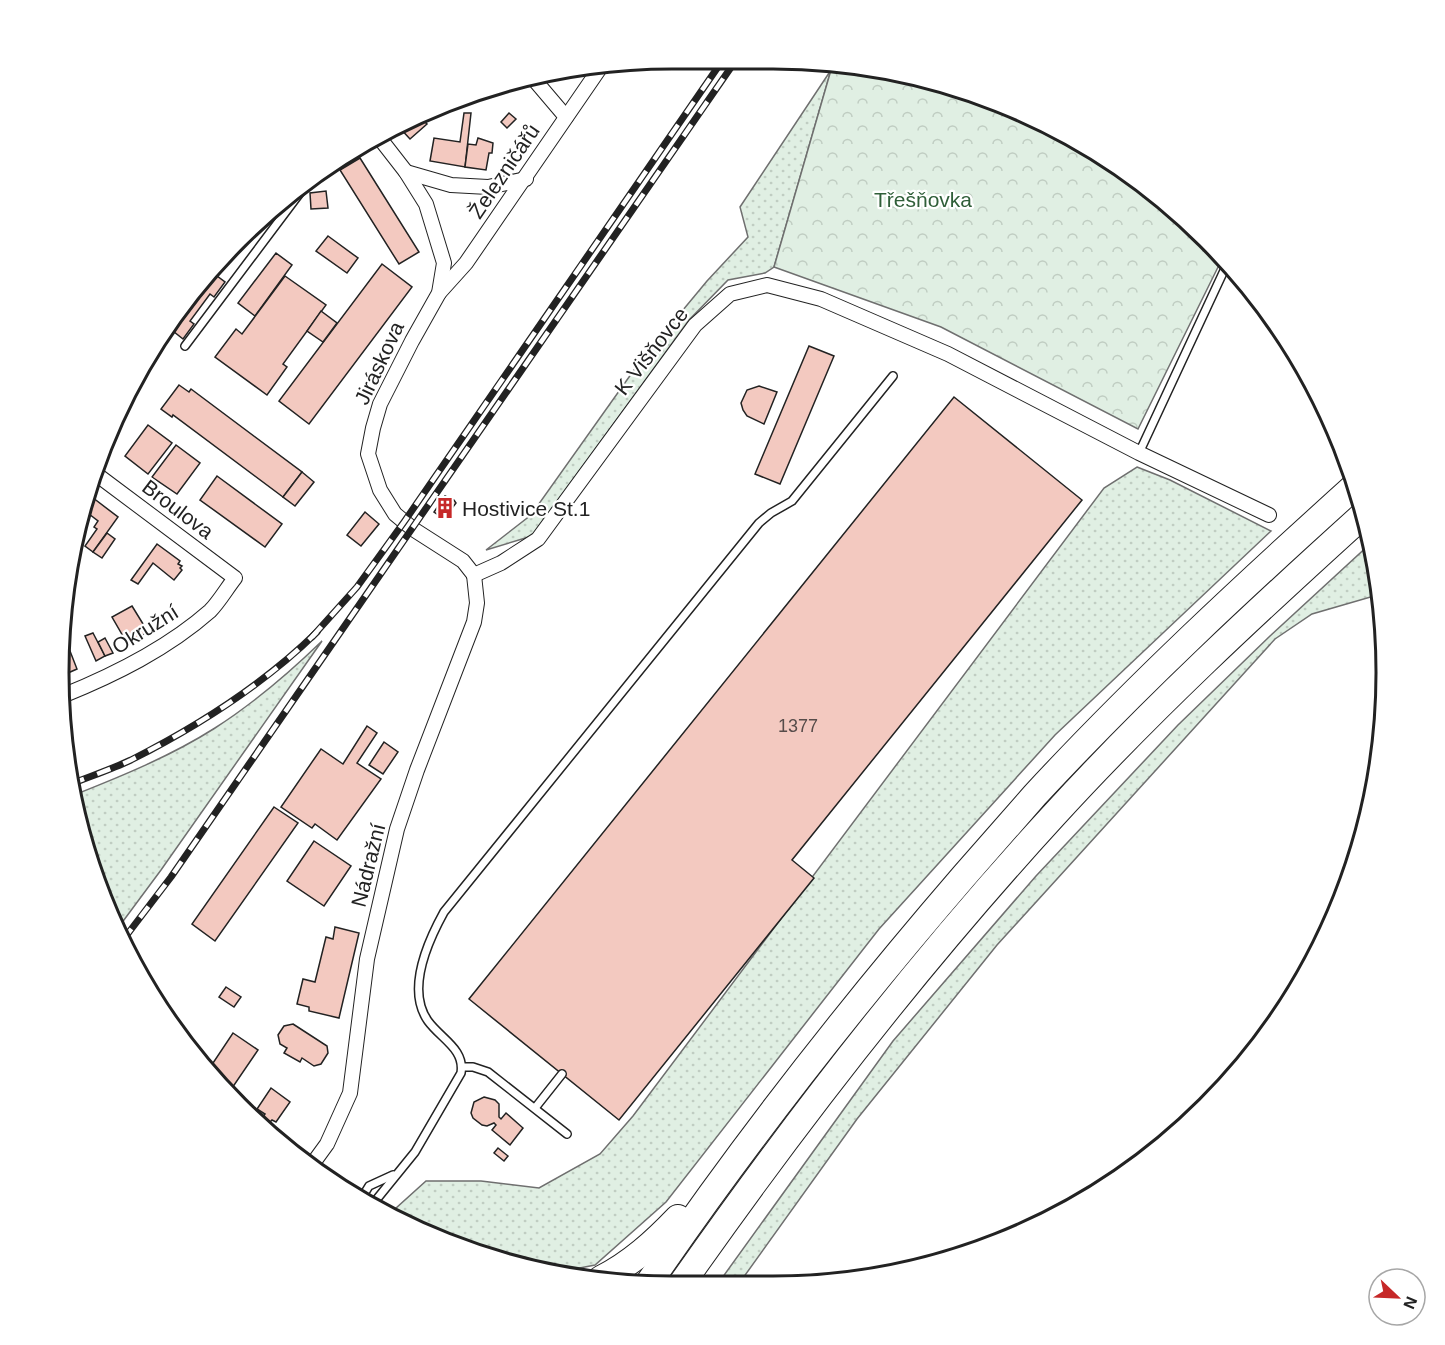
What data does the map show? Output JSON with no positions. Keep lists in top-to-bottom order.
{
  "streets": {
    "street": [
      "Železničářů",
      "K Višňovce",
      "Jiráskova",
      "Broulova",
      "Okružní",
      "Nádražní"
    ]
  },
  "crossings": [
    ["Železničářů", "Jiráskova"],
    ["K Višňovce", "Jiráskova"],
    ["K Višňovce", "Nádražní"],
    ["Jiráskova", "Nádražní"],
    ["Broulova", "Okružní"]
  ],
  "parks": ["Třešňovka"],
  "places": {
    "building": ["Hostivice St.1"]
  },
  "house_numbers": ["1377"],
  "north": "bottom right"
}
